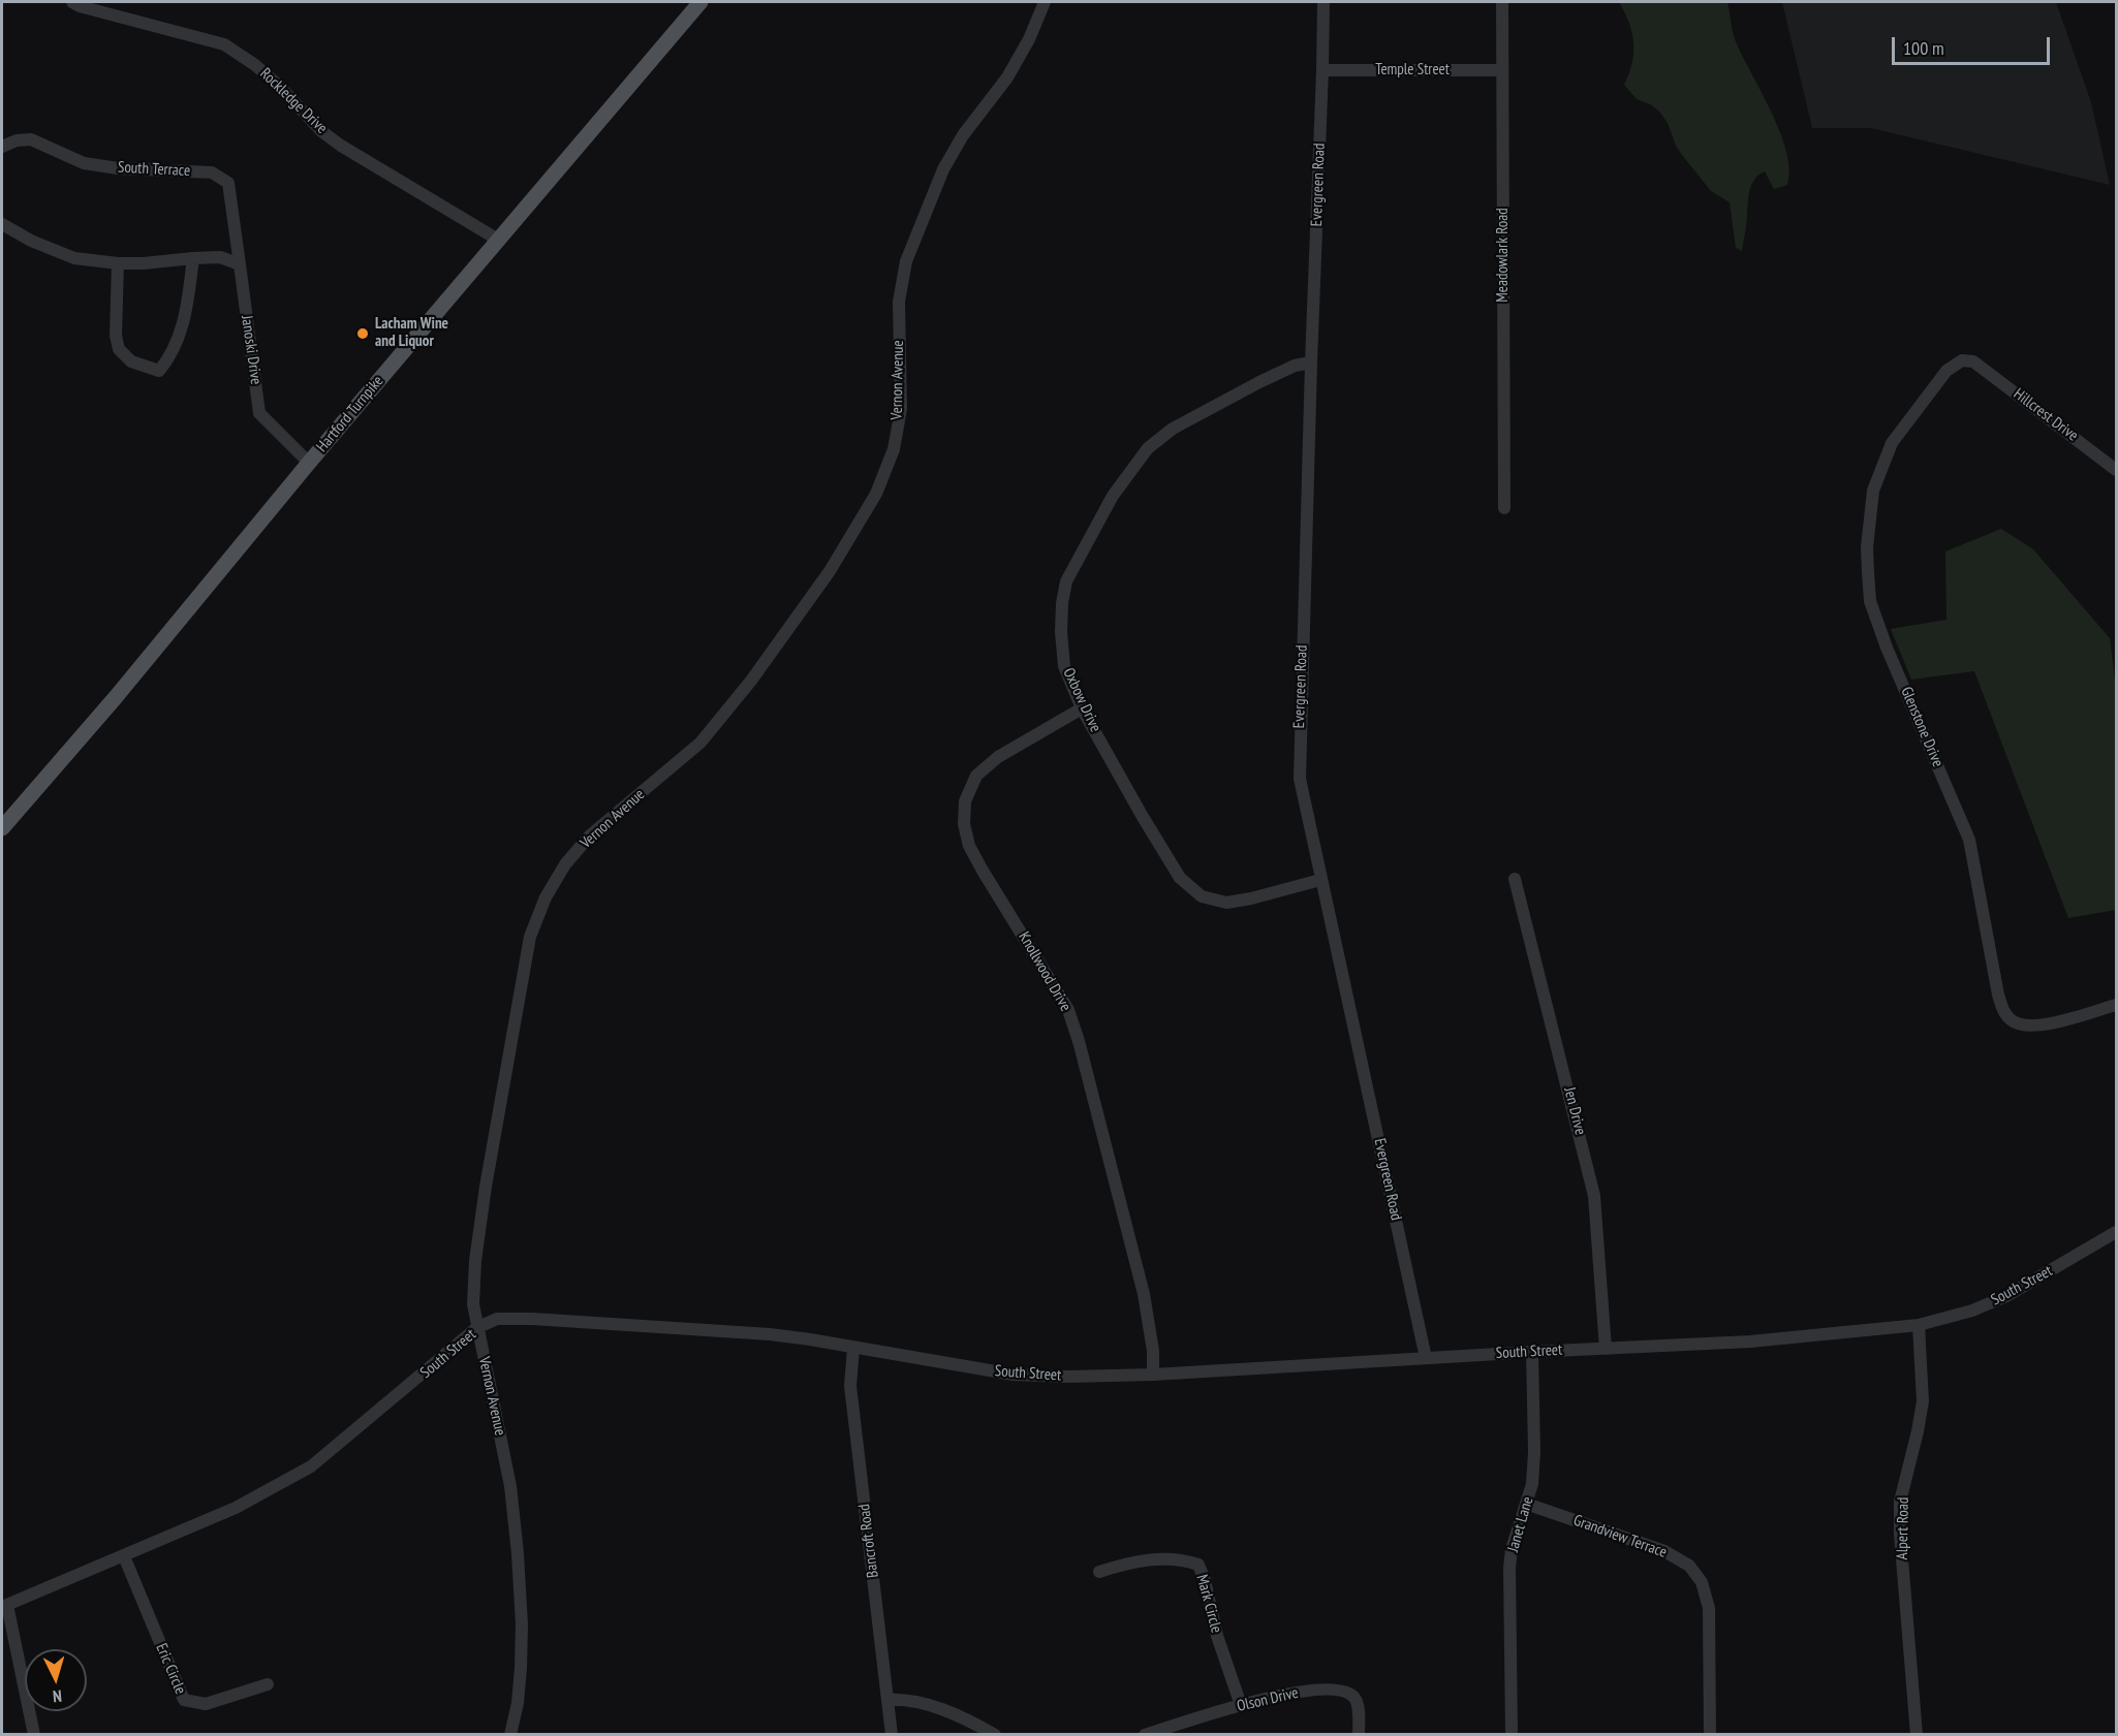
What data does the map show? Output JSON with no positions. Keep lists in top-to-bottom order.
{
  "streets": {
    "main road": ["Hartford Turnpike"],
    "street": [
      "Temple Street",
      "Rockledge Drive",
      "South Terrace",
      "Evergreen Road",
      "Meadowlark Road",
      "Janoski Drive",
      "Vernon Avenue",
      "Hillcrest Drive",
      "Oxbow Drive",
      "Glenstone Drive",
      "Knollwood Drive",
      "Jen Drive",
      "South Street",
      "Janet Lane",
      "Alpert Road",
      "Grandview Terrace",
      "Bancroft Road",
      "Mark Circle",
      "Eric Circle",
      "Olson Drive"
    ]
  },
  "crossings": [
    ["Temple Street", "Evergreen Road"],
    ["Temple Street", "Meadowlark Road"],
    ["Rockledge Drive", "Hartford Turnpike"],
    ["South Terrace", "Janoski Drive"],
    ["Evergreen Road", "Oxbow Drive"],
    ["Evergreen Road", "South Street"],
    ["Janoski Drive", "Hartford Turnpike"],
    ["Vernon Avenue", "South Street"],
    ["Hillcrest Drive", "Glenstone Drive"],
    ["Oxbow Drive", "Knollwood Drive"],
    ["Knollwood Drive", "South Street"],
    ["Jen Drive", "South Street"],
    ["South Street", "Janet Lane"],
    ["South Street", "Alpert Road"],
    ["South Street", "Bancroft Road"],
    ["South Street", "Eric Circle"],
    ["Janet Lane", "Grandview Terrace"],
    ["Mark Circle", "Olson Drive"]
  ],
  "places": ["Lacham Wine and Liquor"],
  "scale_bar": "100 m",
  "north": "bottom"
}
